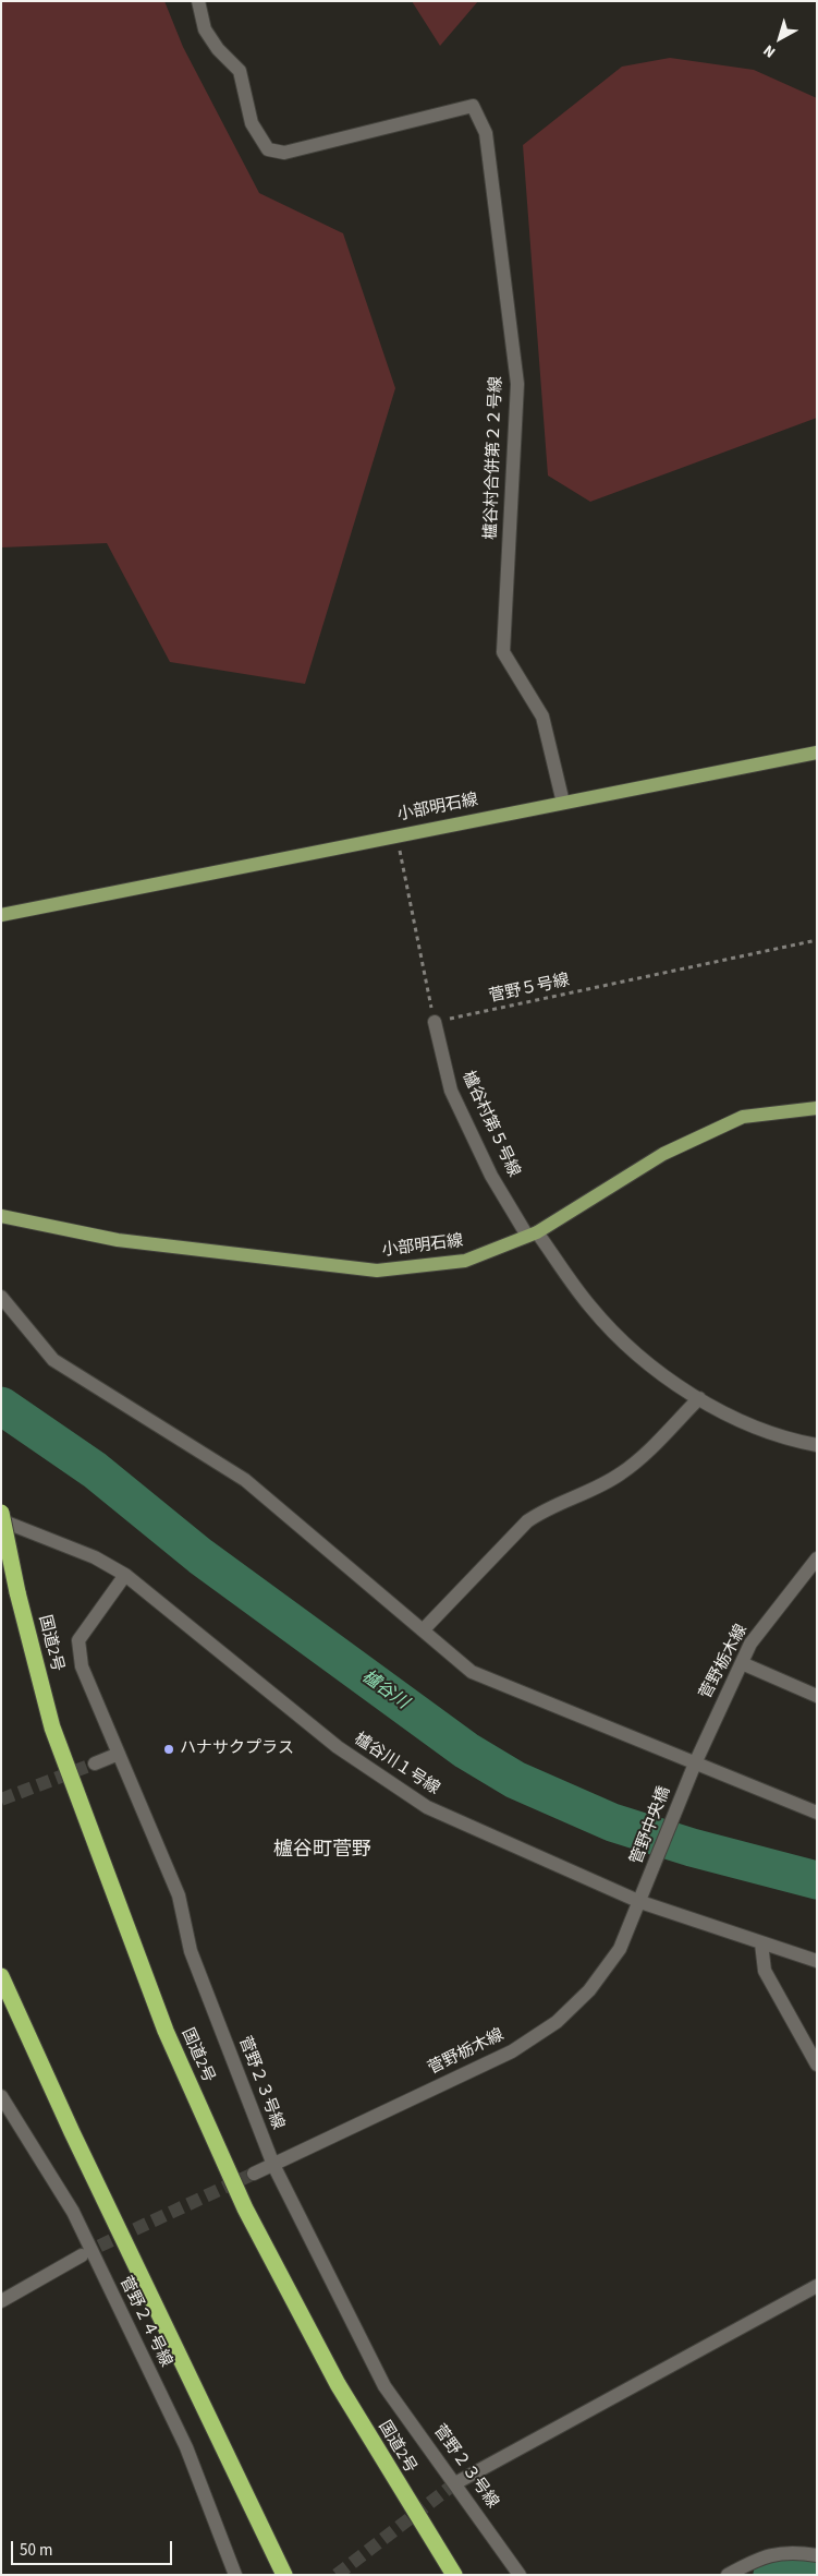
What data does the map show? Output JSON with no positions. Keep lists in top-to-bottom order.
{
  "streets": {
    "highway": ["国道2号"],
    "main road": ["小部明石線"],
    "street": [
      "櫨谷村合併第２２号線",
      "櫨谷村第５号線",
      "菅野栃木線",
      "櫨谷川１号線",
      "管野中央橋",
      "菅野２３号線",
      "菅野２４号線"
    ],
    "path": ["菅野５号線"]
  },
  "crossings": [
    ["櫨谷村合併第２２号線", "小部明石線"],
    ["小部明石線", "櫨谷村第５号線"],
    ["菅野５号線", "櫨谷村第５号線"],
    ["菅野栃木線", "櫨谷川１号線"],
    ["菅野栃木線", "管野中央橋"],
    ["菅野栃木線", "菅野２３号線"],
    ["櫨谷川１号線", "管野中央橋"],
    ["櫨谷川１号線", "菅野２３号線"]
  ],
  "districts": ["櫨谷町菅野"],
  "water": ["櫨谷川"],
  "places": ["ハナサクプラス"],
  "scale_bar": "50 m",
  "north": "bottom left"
}
